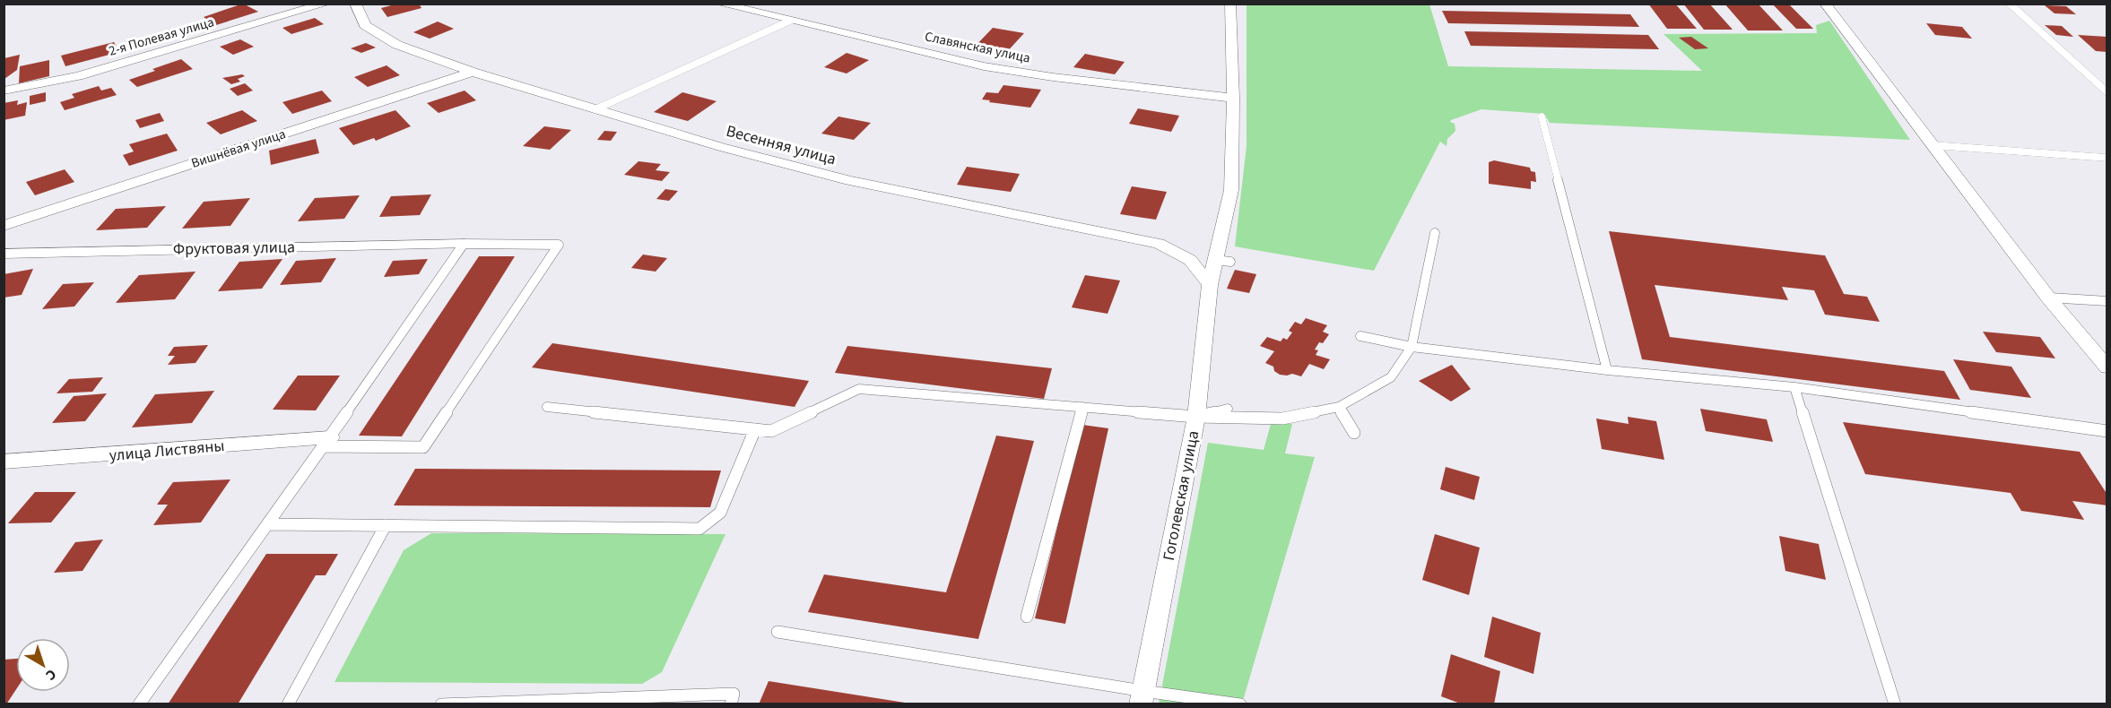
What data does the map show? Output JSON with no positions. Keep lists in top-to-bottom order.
{
  "streets": {
    "street": [
      "2-я Полевая улица",
      "Славянская улица",
      "Весенняя улица",
      "Вишнёвая улица",
      "Фруктовая улица",
      "улица Листвяны",
      "Гоголевская улица"
    ]
  },
  "crossings": [
    ["Славянская улица", "Гоголевская улица"],
    ["Весенняя улица", "Вишнёвая улица"],
    ["Весенняя улица", "Гоголевская улица"]
  ],
  "north": "bottom right"
}
